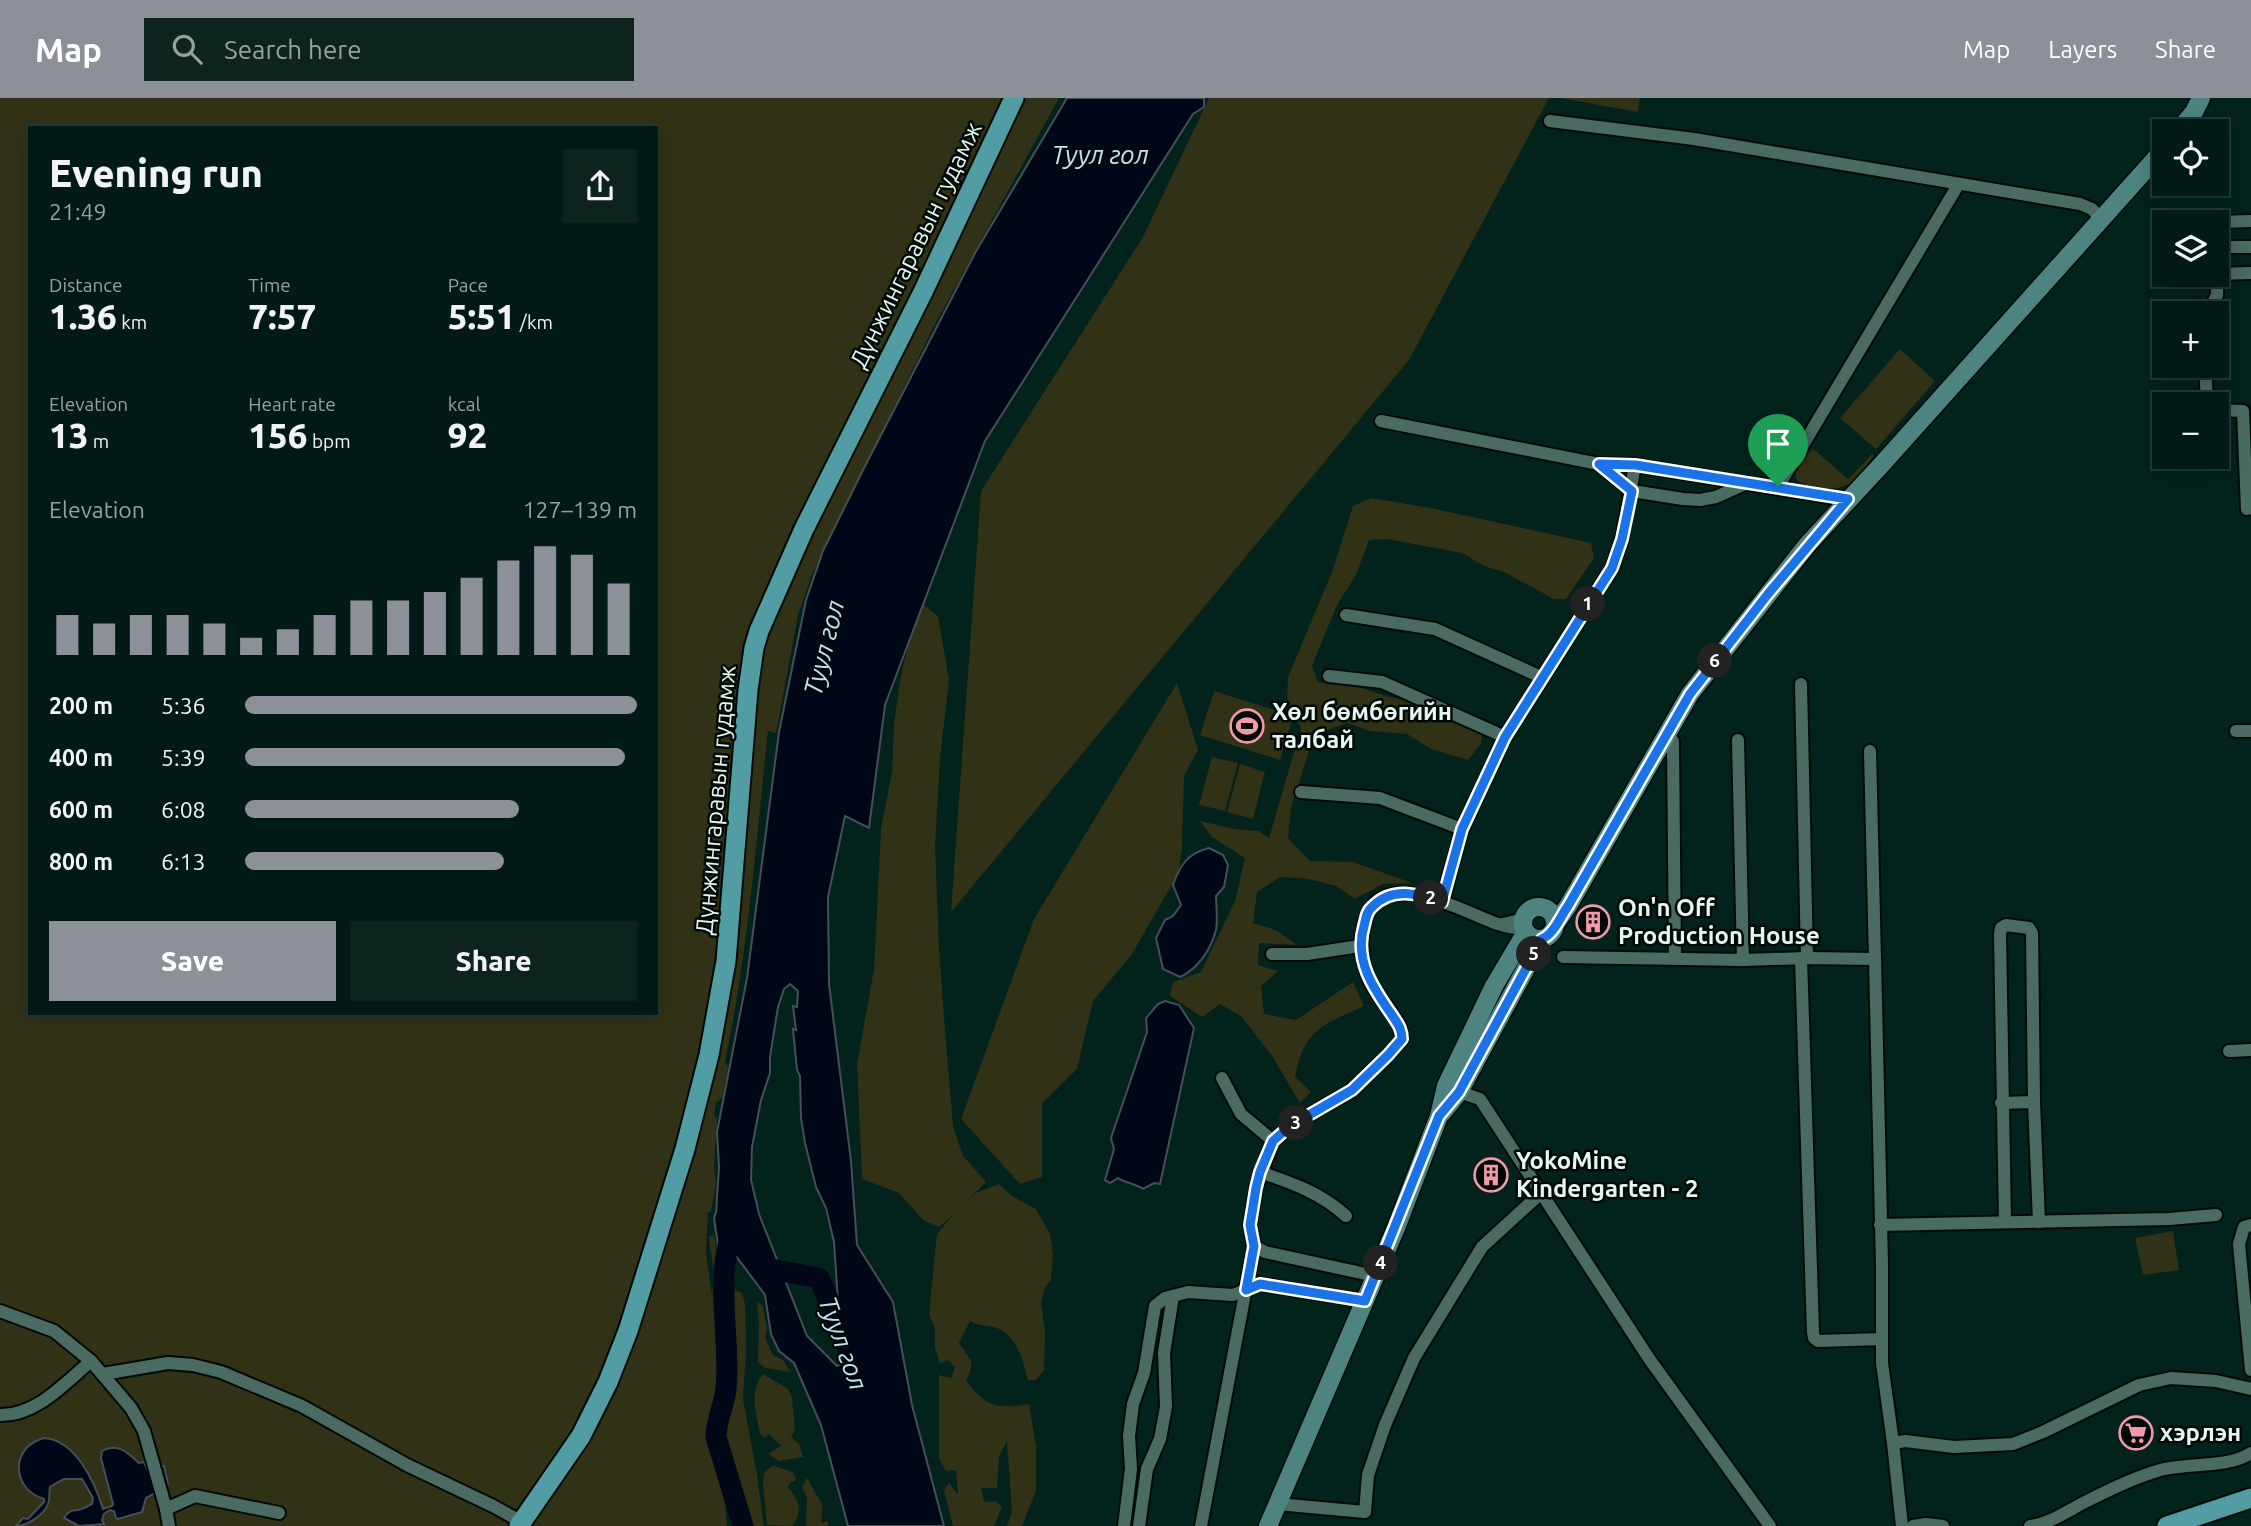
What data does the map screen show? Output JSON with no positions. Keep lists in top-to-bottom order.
{
  "streets": {
    "main road": ["Дүнжингаравын гудамж"]
  },
  "water": ["Туул гол"],
  "places": {
    "sports": ["Хөл бөмбөгийн талбай"],
    "building": ["On'n Off Production House", "YokoMine Kindergarten - 2"],
    "supermarket": ["хэрлэн"]
  },
  "page": {
    "header": "Map",
    "search": "Search here",
    "nav": ["Map", "Layers", "Share"],
    "map_buttons": ["+", "−"],
    "heading": ["Evening run", "21:49"],
    "stats": [
      ["Distance", "1.36 km"],
      ["Time", "7:57"],
      ["Pace", "5:51 /km"],
      ["Elevation", "13 m"],
      ["Heart rate", "156 bpm"],
      ["kcal", "92"]
    ],
    "chart": ["Elevation", "127–139 m"],
    "pins": [
      "1",
      "6",
      "2",
      "5",
      "3",
      "4"
    ],
    "list": [
      {
        "name": "200 m",
        "note": "5:36"
      },
      {
        "name": "400 m",
        "note": "5:39"
      },
      {
        "name": "600 m",
        "note": "6:08"
      },
      {
        "name": "800 m",
        "note": "6:13"
      }
    ],
    "buttons": ["Save", "Share"]
  }
}
